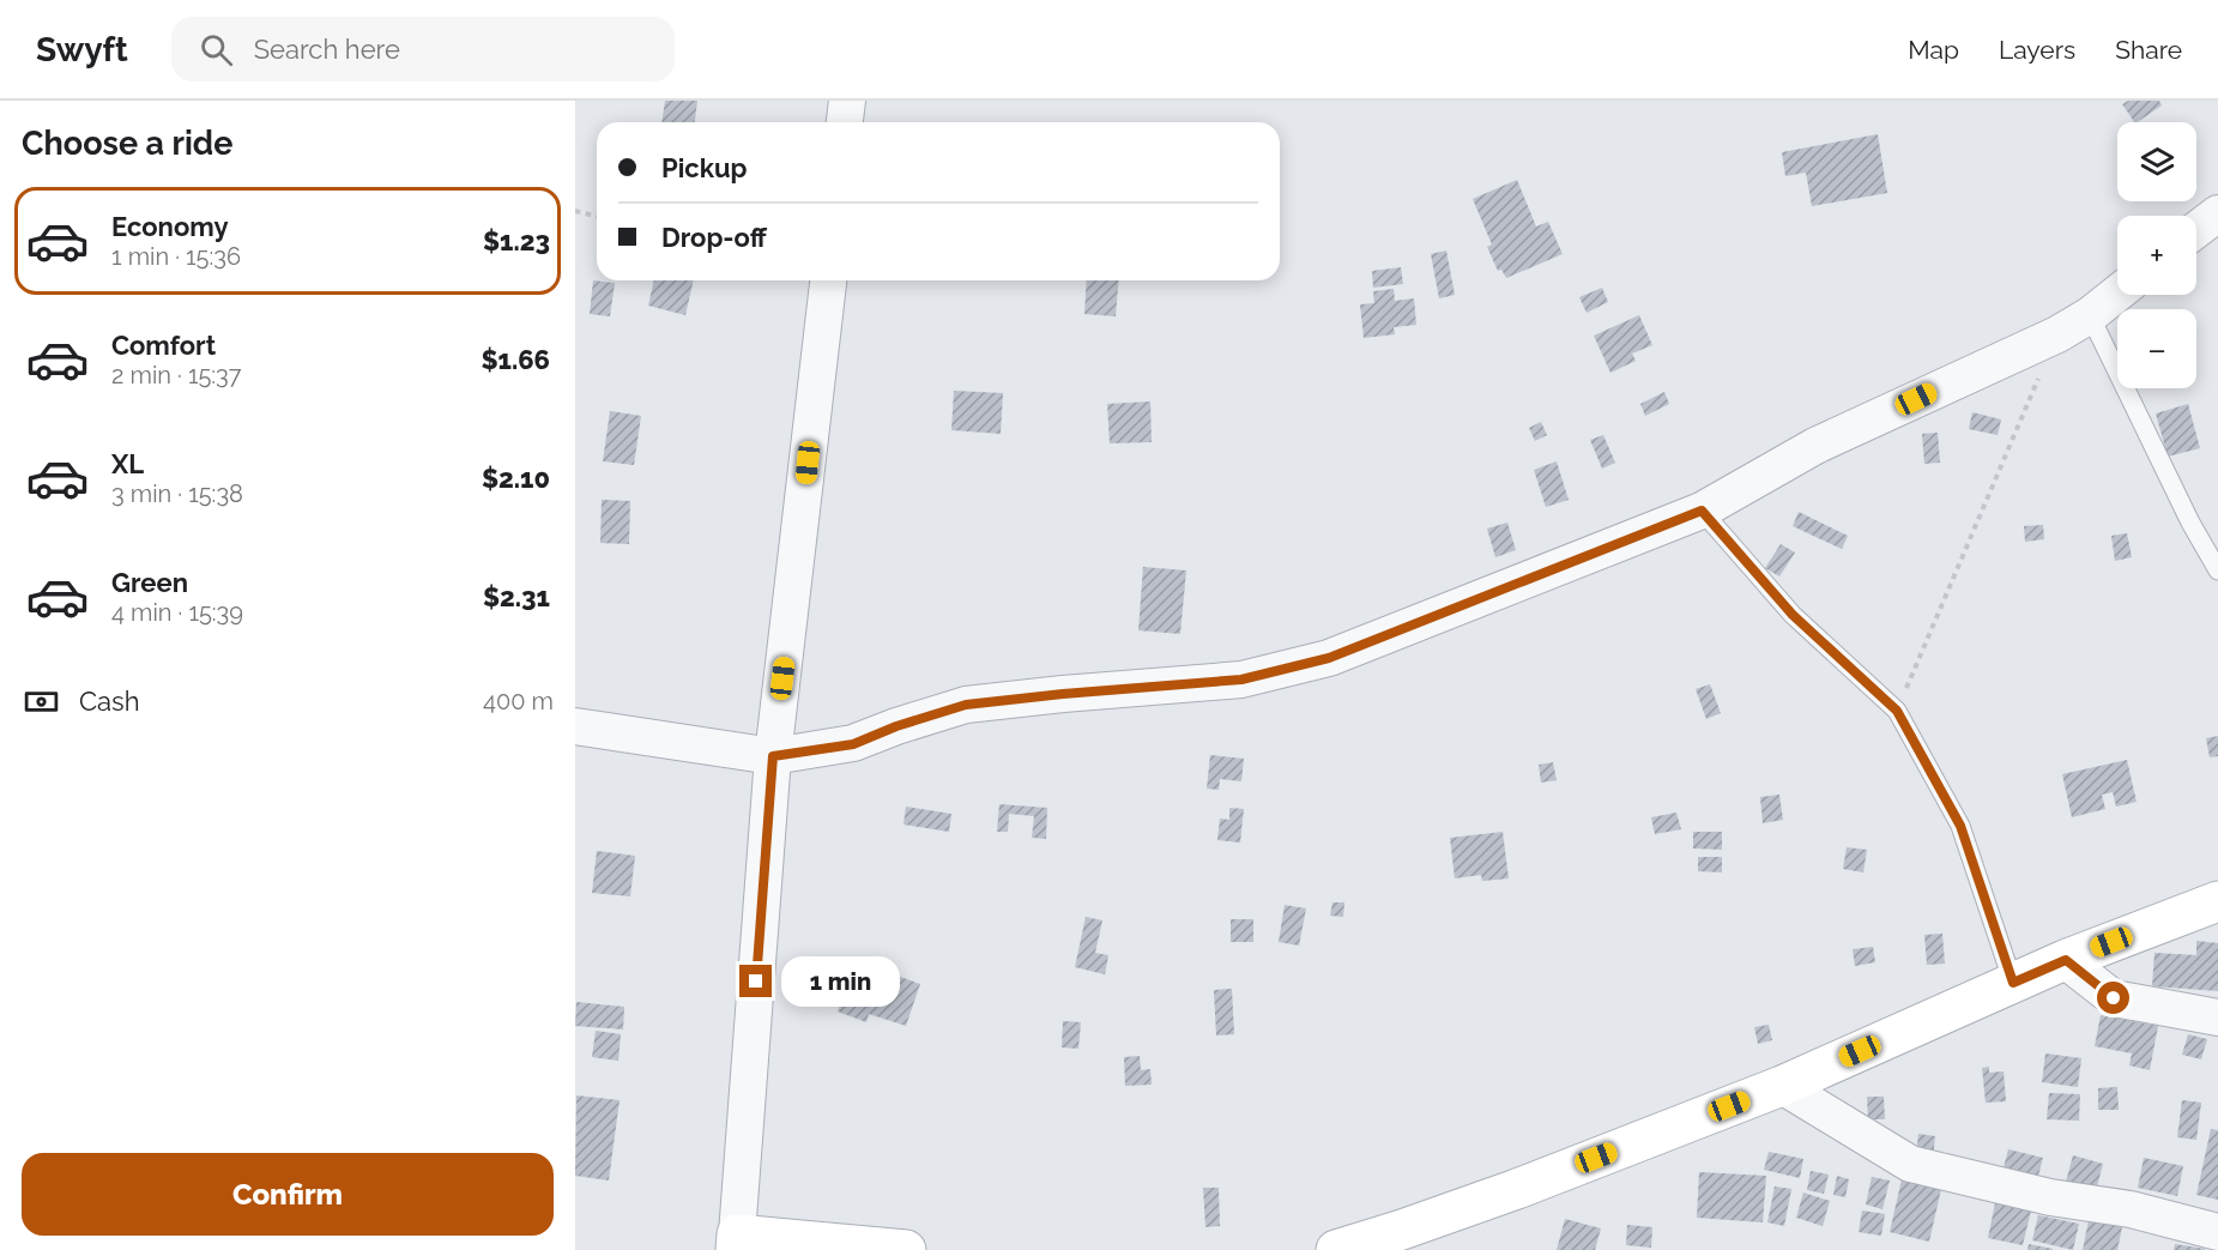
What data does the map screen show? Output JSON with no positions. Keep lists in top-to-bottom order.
{
  "page": {
    "header": "Swyft",
    "search": "Search here",
    "nav": ["Map", "Layers", "Share"],
    "heading": "Choose a ride",
    "map_buttons": ["+", "−"],
    "banner": ["Pickup", "Drop-off"],
    "list": [
      {
        "name": "Economy",
        "note": "1 min · 15:36",
        "value": "$1.23"
      },
      {
        "name": "Comfort",
        "note": "2 min · 15:37",
        "value": "$1.66"
      },
      {
        "name": "XL",
        "note": "3 min · 15:38",
        "value": "$2.10"
      },
      {
        "name": "Green",
        "note": "4 min · 15:39",
        "value": "$2.31"
      }
    ],
    "pay": ["Cash", "400 m"],
    "bubble": "1 min",
    "buttons": "Confirm"
  }
}
